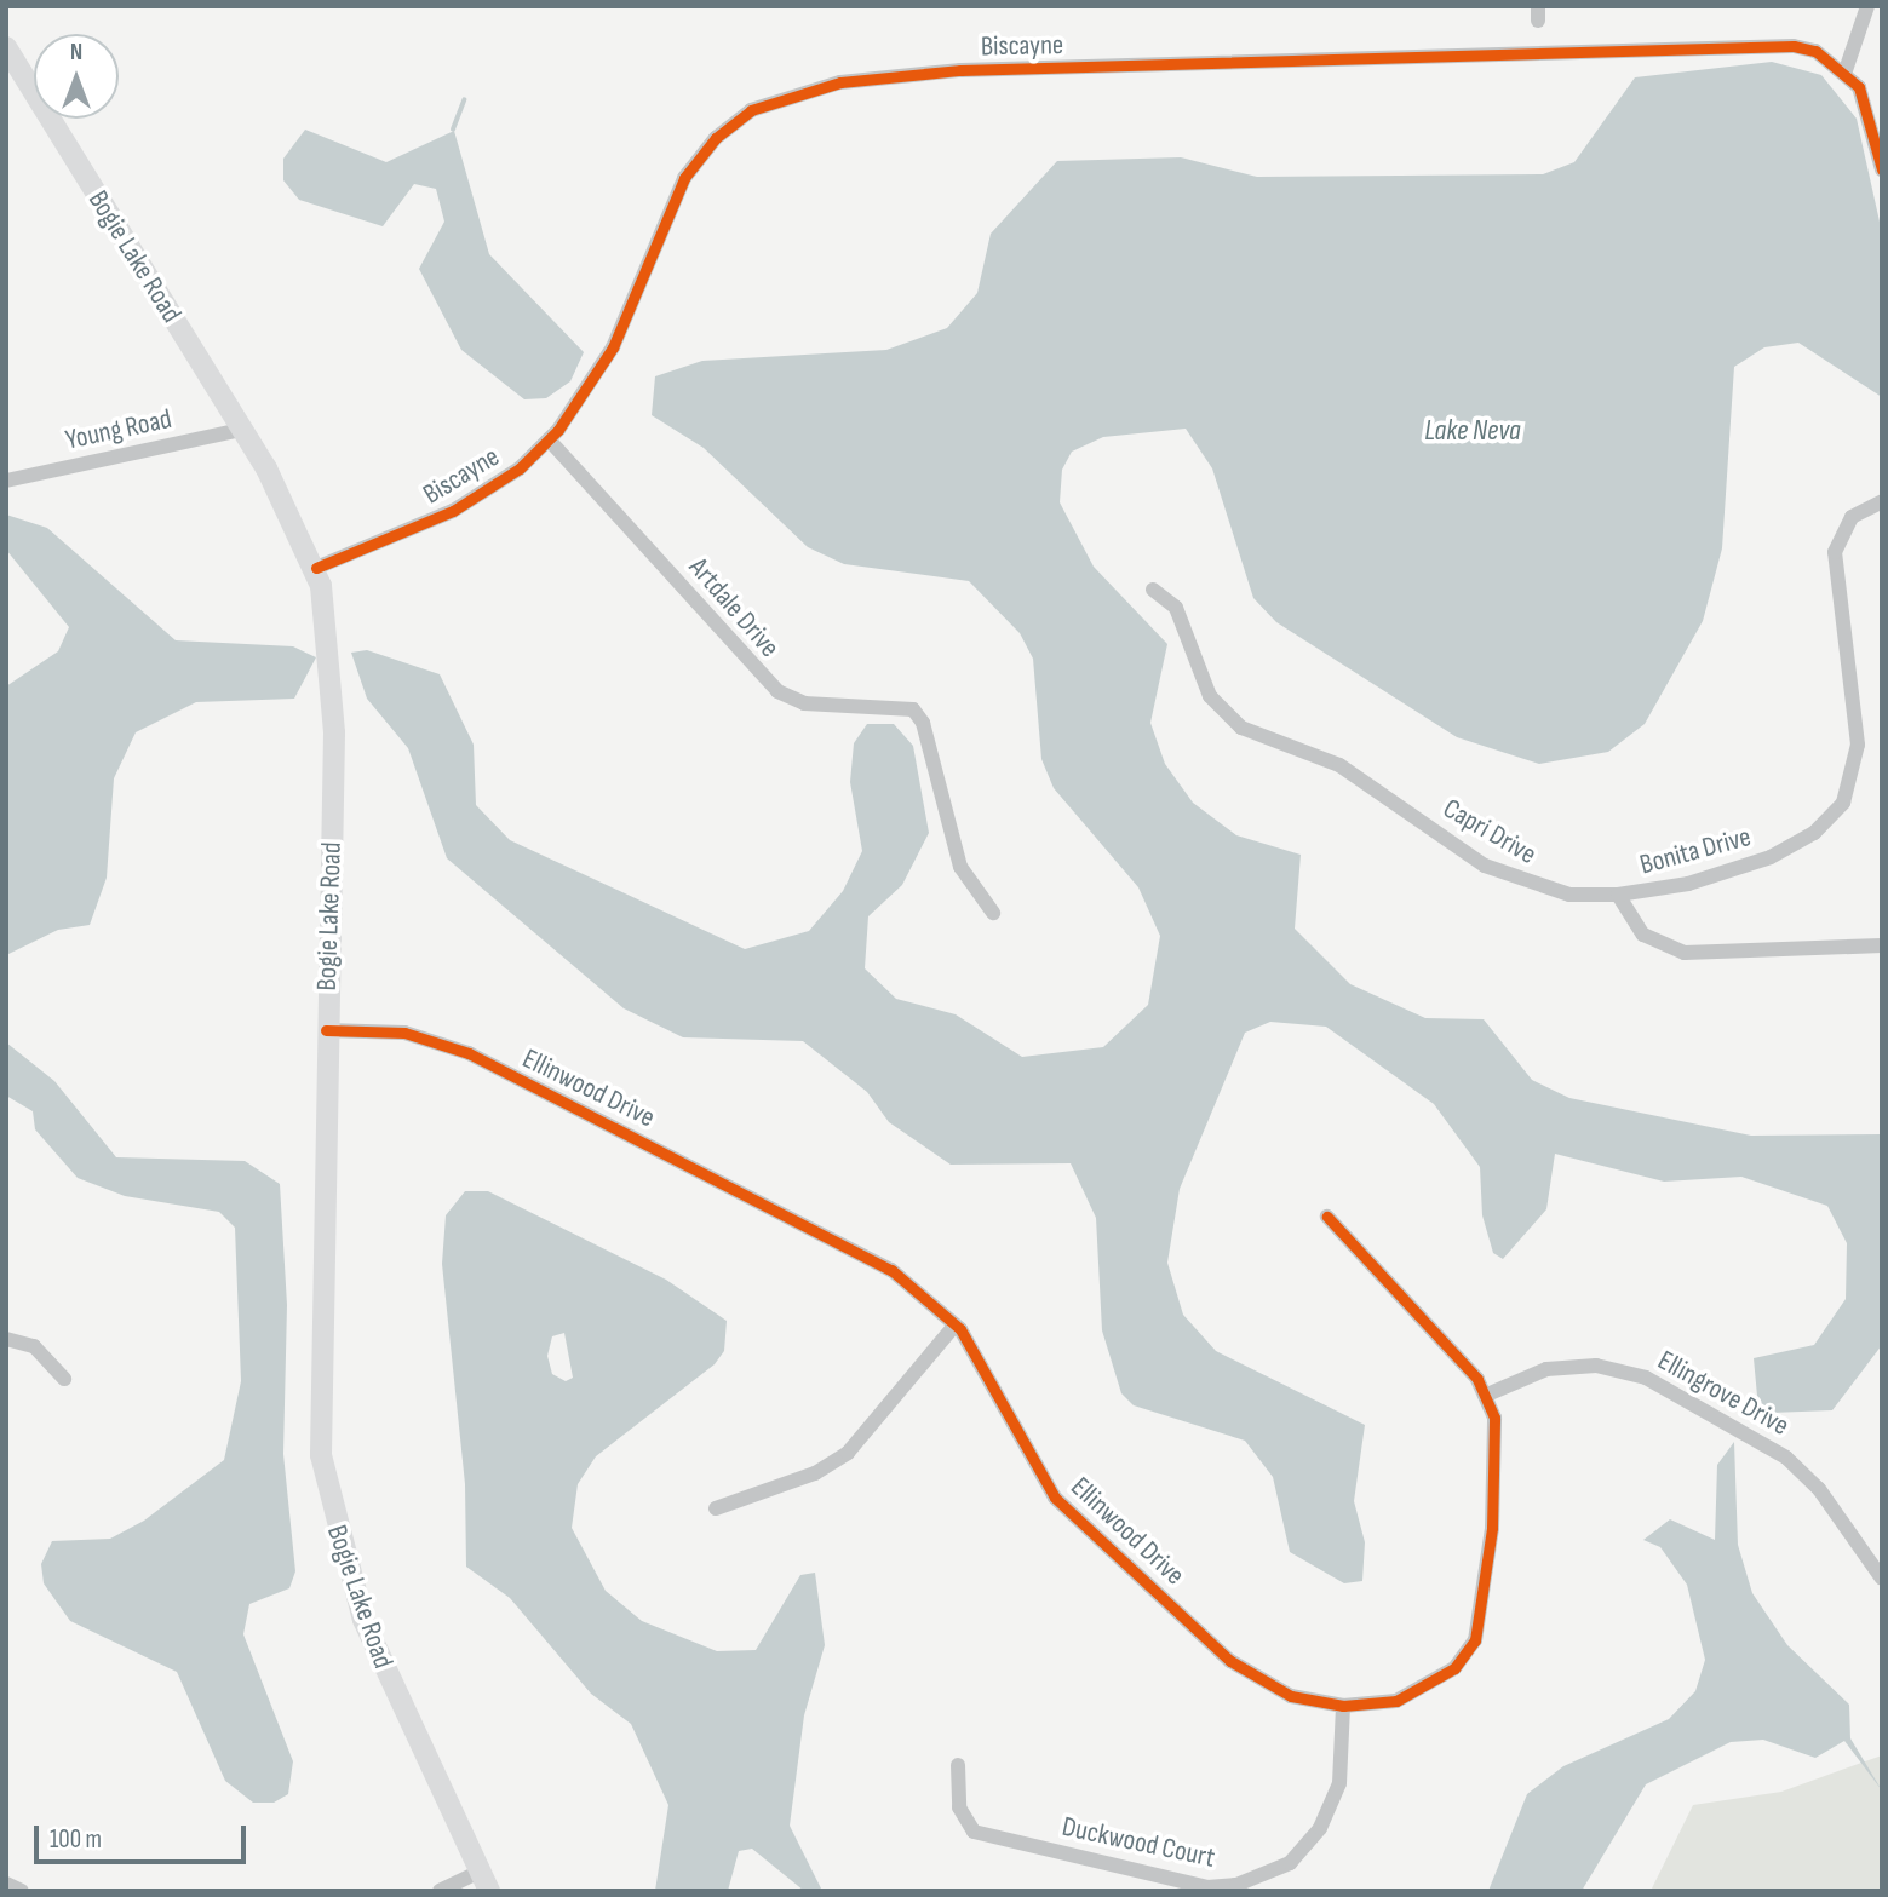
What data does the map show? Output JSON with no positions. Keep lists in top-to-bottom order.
{
  "streets": {
    "main road": ["Bogie Lake Road"],
    "street": [
      "Biscayne",
      "Young Road",
      "Artdale Drive",
      "Capri Drive",
      "Bonita Drive",
      "Ellinwood Drive",
      "Ellingrove Drive",
      "Duckwood Court"
    ]
  },
  "crossings": [
    ["Biscayne", "Bogie Lake Road"],
    ["Biscayne", "Artdale Drive"],
    ["Bogie Lake Road", "Young Road"],
    ["Bogie Lake Road", "Ellinwood Drive"],
    ["Capri Drive", "Bonita Drive"],
    ["Ellinwood Drive", "Ellingrove Drive"],
    ["Ellinwood Drive", "Duckwood Court"]
  ],
  "water": ["Lake Neva"],
  "scale_bar": "100 m",
  "north": "top"
}
